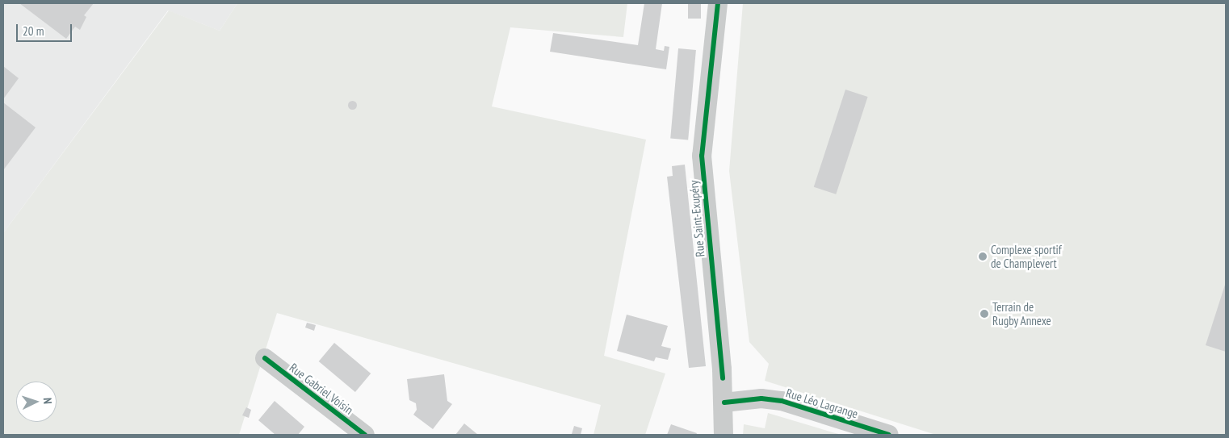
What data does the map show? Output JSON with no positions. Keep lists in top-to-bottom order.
{
  "streets": {
    "street": ["Rue Saint-Exupéry", "Rue Gabriel Voisin", "Rue Léo Lagrange"]
  },
  "crossings": [
    ["Rue Saint-Exupéry", "Rue Léo Lagrange"]
  ],
  "places": ["Complexe sportif de Champlevert", "Terrain de Rugby Annexe"],
  "scale_bar": "20 m",
  "north": "right"
}
